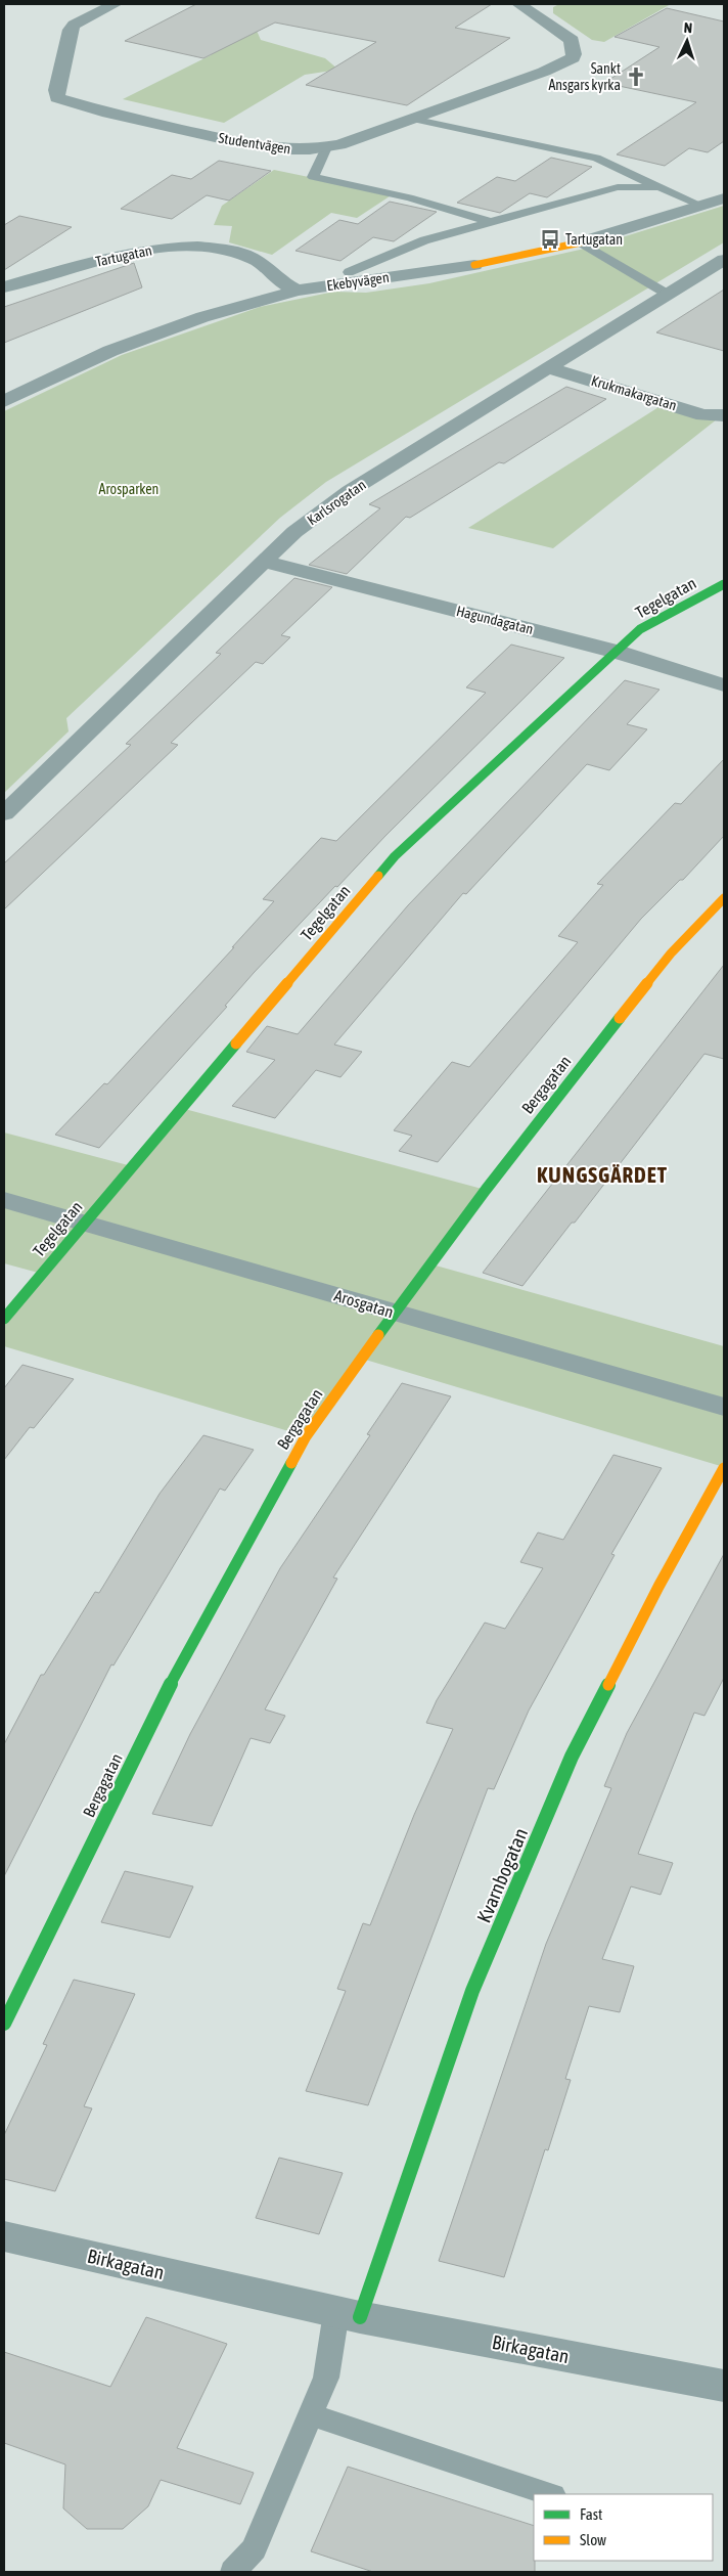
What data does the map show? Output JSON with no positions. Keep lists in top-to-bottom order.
{
  "streets": {
    "street": [
      "Studentvägen",
      "Tartugatan",
      "Ekebyvägen",
      "Krukmakargatan",
      "Karlsrogatan",
      "Tegelgatan",
      "Hagundagatan",
      "Bergagatan",
      "Arosgatan",
      "Kvarnbogatan",
      "Birkagatan"
    ]
  },
  "crossings": [
    ["Tartugatan", "Ekebyvägen"],
    ["Krukmakargatan", "Karlsrogatan"],
    ["Karlsrogatan", "Hagundagatan"],
    ["Tegelgatan", "Hagundagatan"],
    ["Tegelgatan", "Arosgatan"],
    ["Bergagatan", "Arosgatan"],
    ["Kvarnbogatan", "Birkagatan"]
  ],
  "districts": ["KUNGSGÄRDET"],
  "parks": ["Arosparken"],
  "places": {
    "church": ["Sankt Ansgars kyrka"],
    "bus stop": ["Tartugatan"]
  },
  "legend": ["Fast", "Slow"],
  "north": "top"
}
